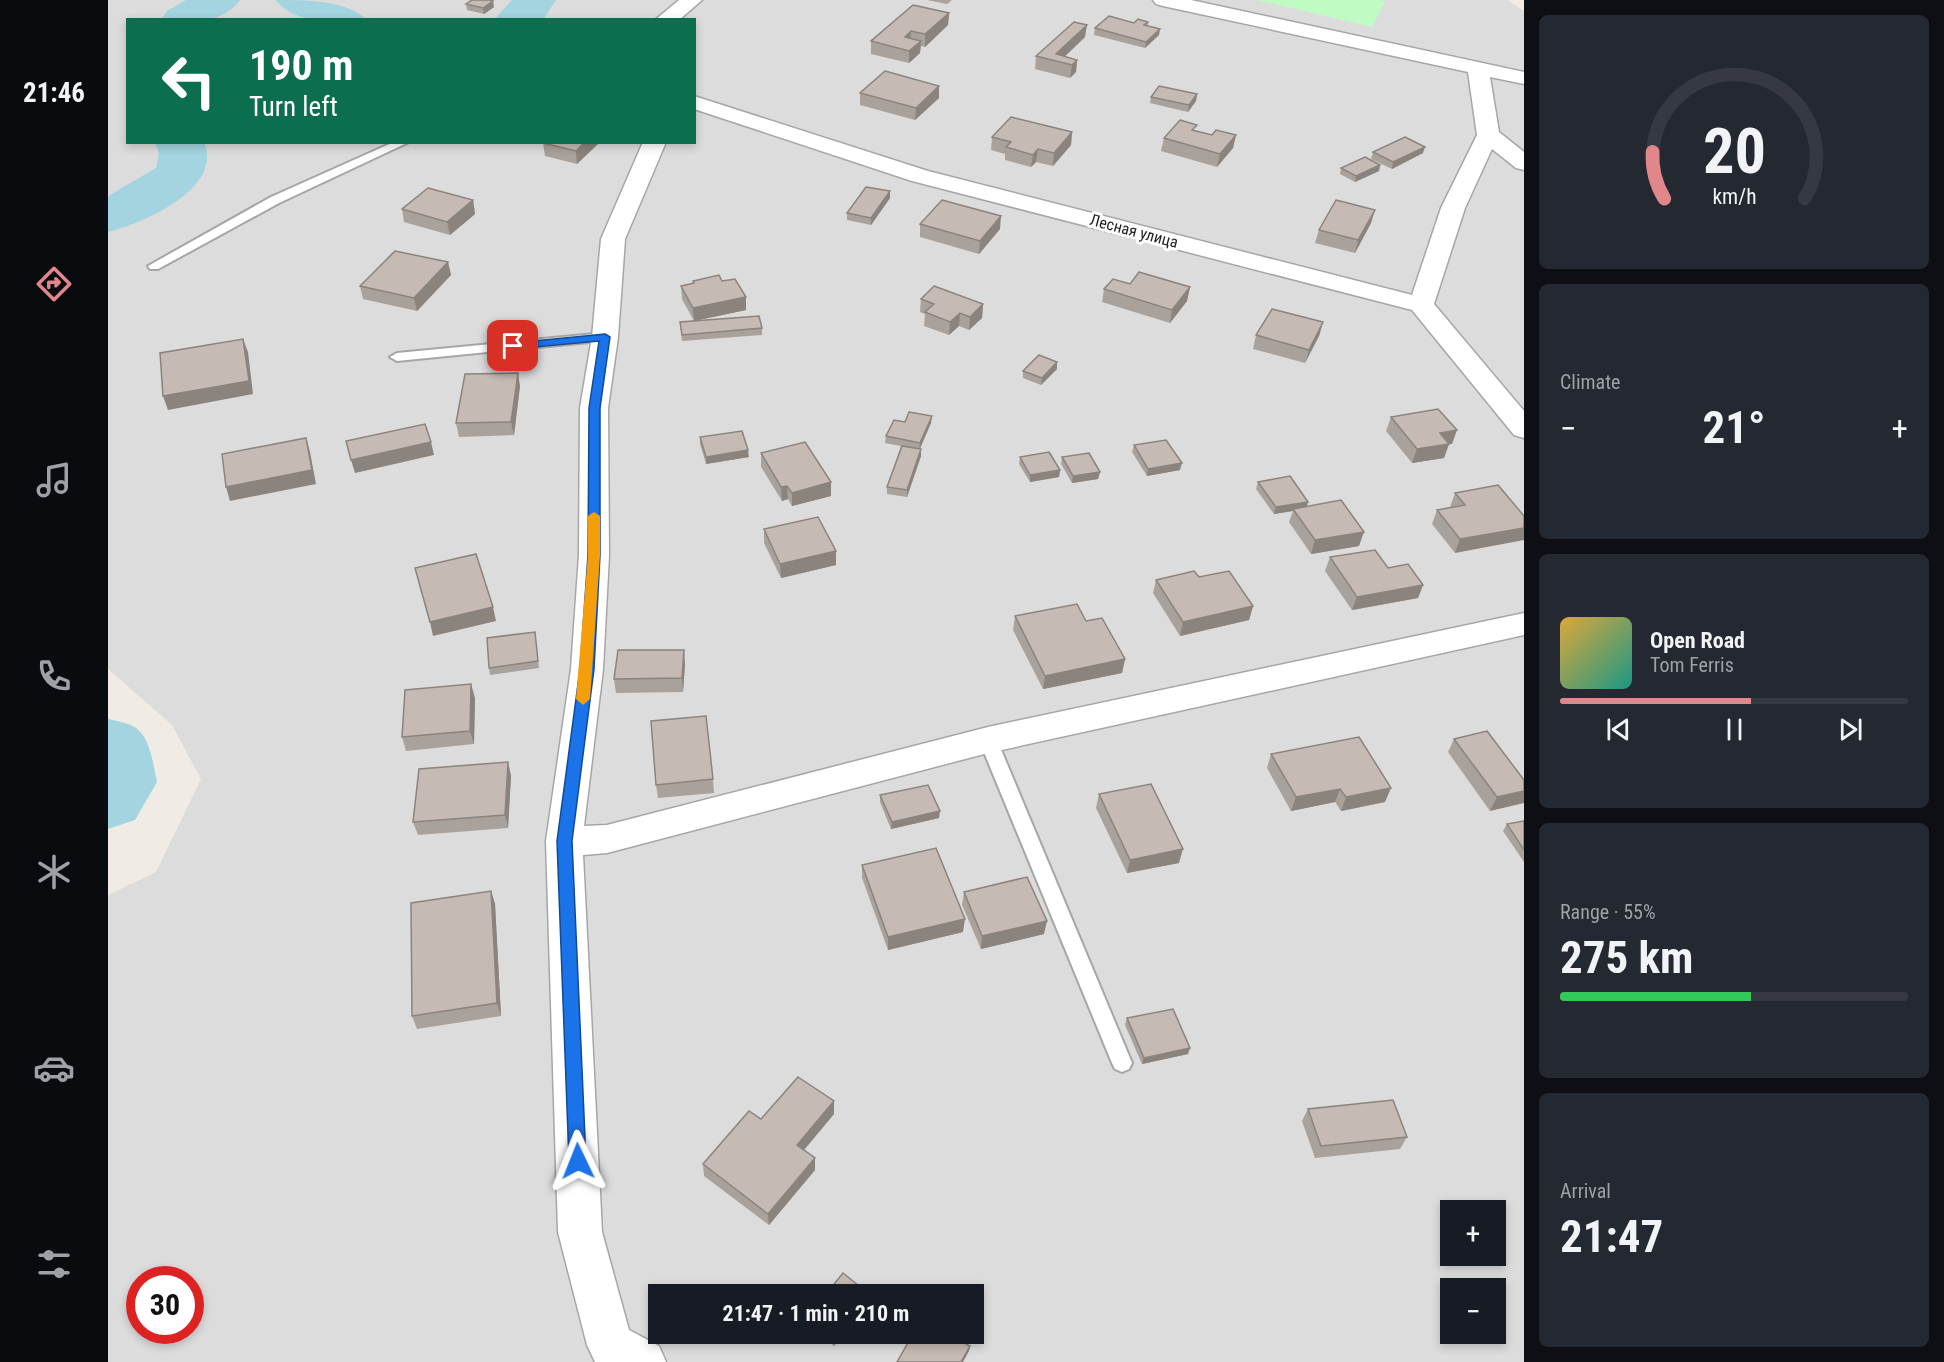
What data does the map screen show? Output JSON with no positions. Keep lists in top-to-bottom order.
{
  "streets": {
    "street": ["Лесная улица"]
  },
  "page": {
    "tabs": "21:46",
    "turn": ["190 m", "Turn left"],
    "tile": [
      "Climate",
      ["Range · 55%", "275 km"],
      ["Arrival", "21:47"]
    ],
    "heat": ["−", "21°", "+"],
    "song": ["Open Road", "Tom Ferris"],
    "map_buttons": ["+", "−"],
    "limit": "30",
    "trip": "21:47 · 1 min · 210 m",
    "gauge": ["20", "km/h"]
  }
}
